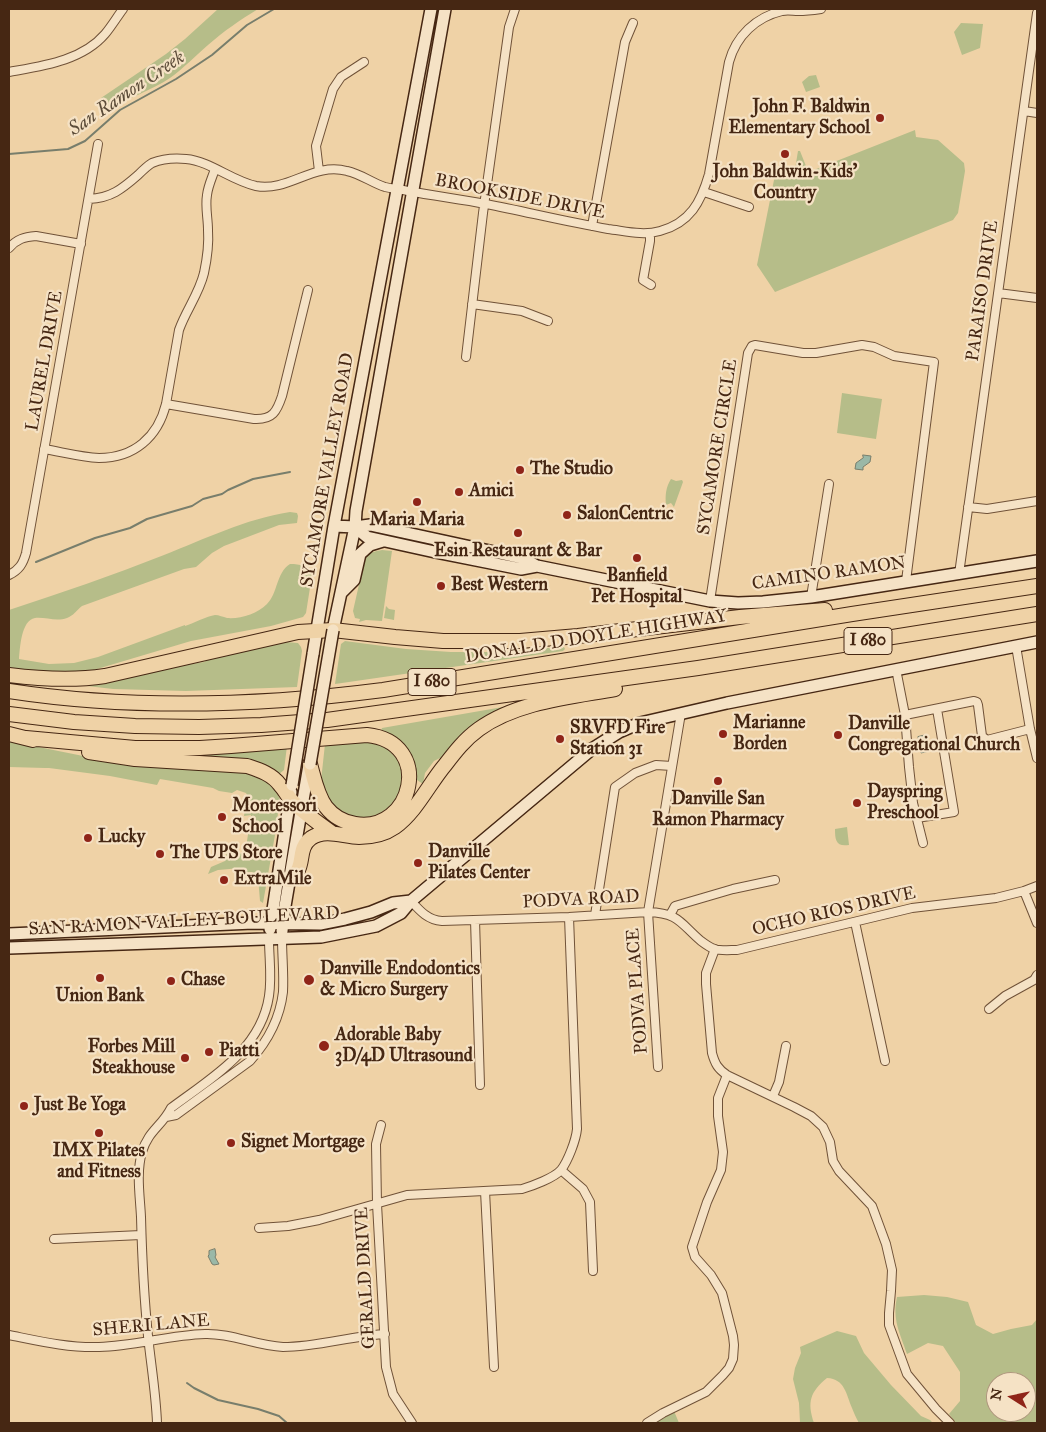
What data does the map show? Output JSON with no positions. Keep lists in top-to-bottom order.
{
  "streets": {
    "highway": ["DONALD D DOYLE HIGHWAY", "I 680"],
    "main road": ["SYCAMORE VALLEY ROAD", "CAMINO RAMON", "SAN RAMON VALLEY BOULEVARD"],
    "street": [
      "BROOKSIDE DRIVE",
      "PARAISO DRIVE",
      "LAUREL DRIVE",
      "SYCAMORE CIRCLE",
      "PODVA ROAD",
      "OCHO RIOS DRIVE",
      "PODVA PLACE",
      "GERALD DRIVE",
      "SHERI LANE"
    ]
  },
  "crossings": [
    ["BROOKSIDE DRIVE", "LAUREL DRIVE"],
    ["BROOKSIDE DRIVE", "SYCAMORE VALLEY ROAD"],
    ["PARAISO DRIVE", "CAMINO RAMON"],
    ["SYCAMORE CIRCLE", "CAMINO RAMON"],
    ["SYCAMORE VALLEY ROAD", "CAMINO RAMON"],
    ["SYCAMORE VALLEY ROAD", "SAN RAMON VALLEY BOULEVARD"],
    ["PODVA ROAD", "SAN RAMON VALLEY BOULEVARD"],
    ["PODVA ROAD", "PODVA PLACE"],
    ["GERALD DRIVE", "SHERI LANE"]
  ],
  "water": ["San Ramon Creek"],
  "places": [
    "John F. Baldwin Elementary School",
    "John Baldwin-Kids' Country",
    "The Studio",
    "Amici",
    "Maria Maria",
    "SalonCentric",
    "Esin Restaurant & Bar",
    "Banfield Pet Hospital",
    "Best Western",
    "Marianne Borden",
    "Danville Congregational Church",
    "SRVFD Fire Station 31",
    "Danville San Ramon Pharmacy",
    "Dayspring Preschool",
    "Montessori School",
    "Lucky",
    "The UPS Store",
    "Danville Pilates Center",
    "ExtraMile",
    "Union Bank",
    "Danville Endodontics & Micro Surgery",
    "Chase",
    "Adorable Baby 3D/4D Ultrasound",
    "Piatti",
    "Forbes Mill Steakhouse",
    "Just Be Yoga",
    "IMX Pilates and Fitness",
    "Signet Mortgage"
  ],
  "north": "left"
}
